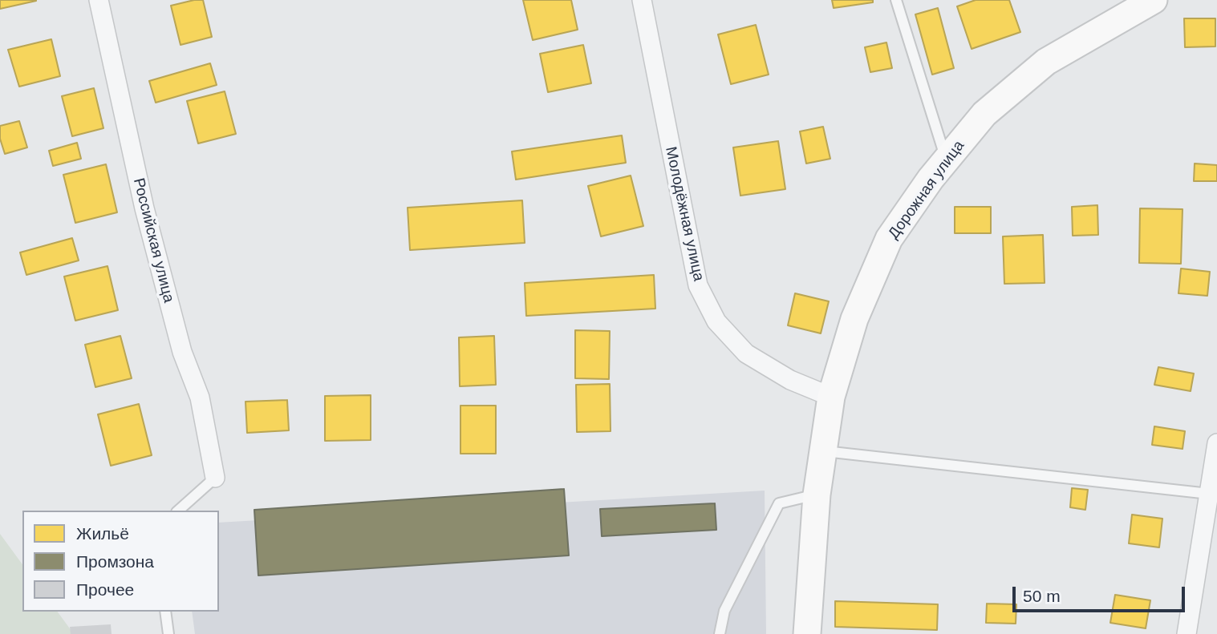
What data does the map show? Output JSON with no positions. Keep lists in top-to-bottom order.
{
  "streets": {
    "street": ["Дорожная улица", "Молодёжная улица", "Российская улица"]
  },
  "crossings": [
    ["Дорожная улица", "Молодёжная улица"]
  ],
  "legend": ["Жильё", "Промзона", "Прочее"],
  "scale_bar": "50 m"
}
